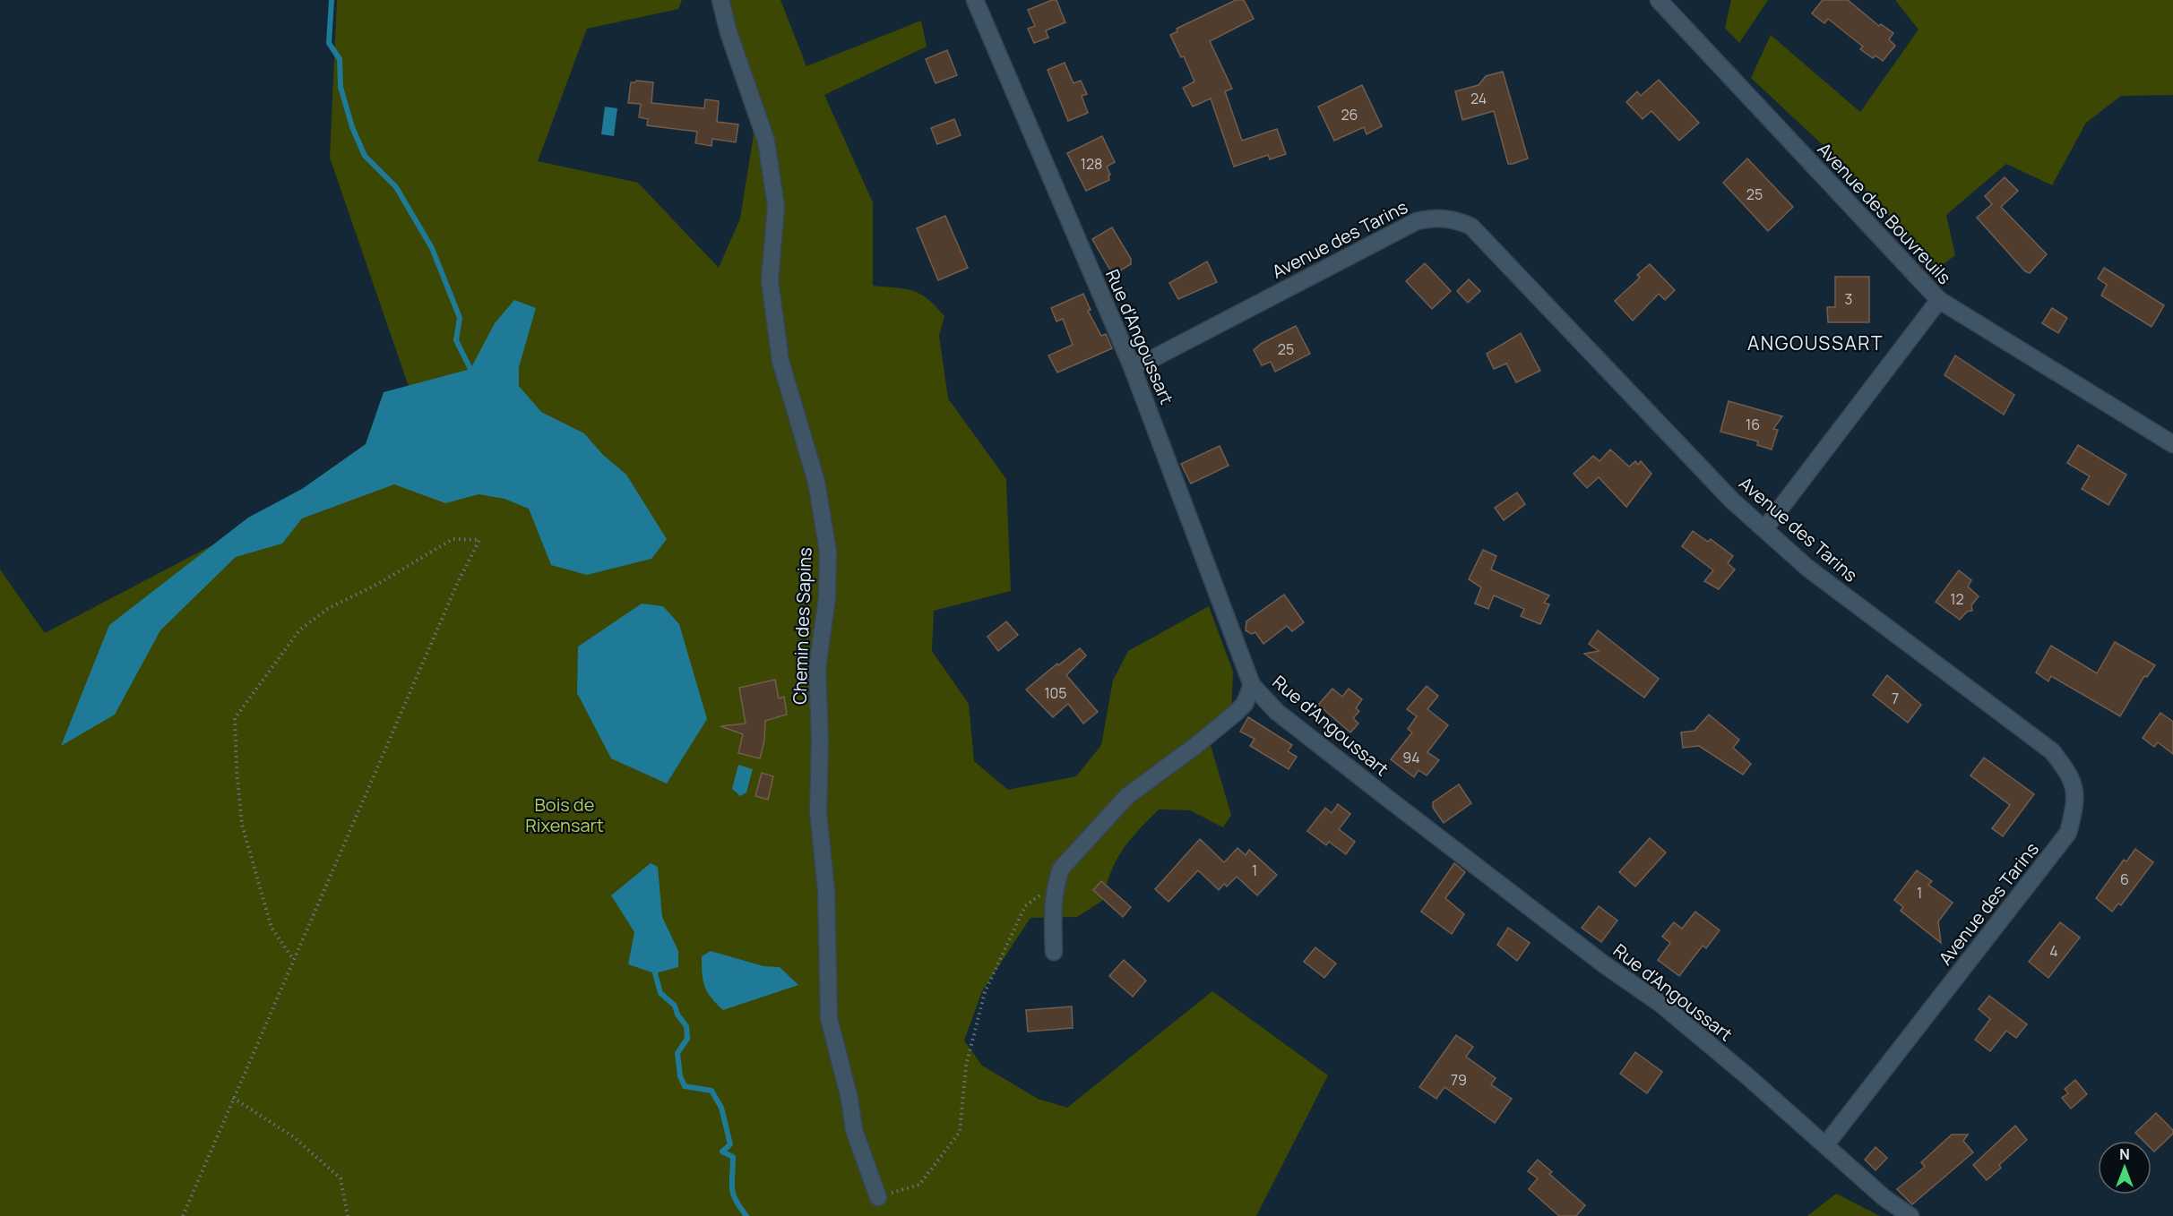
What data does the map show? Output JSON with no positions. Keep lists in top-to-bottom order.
{
  "streets": {
    "street": [
      "Avenue des Bouvreuils",
      "Avenue des Tarins",
      "Rue d'Angoussart",
      "Chemin des Sapins"
    ]
  },
  "crossings": [
    ["Avenue des Tarins", "Rue d'Angoussart"]
  ],
  "districts": ["ANGOUSSART"],
  "parks": ["Bois de Rixensart"],
  "house_numbers": [
    "24",
    "26",
    "128",
    "25",
    "3",
    "25",
    "16",
    "12",
    "105",
    "7",
    "94",
    "1",
    "6",
    "1",
    "4",
    "79"
  ],
  "north": "top"
}
